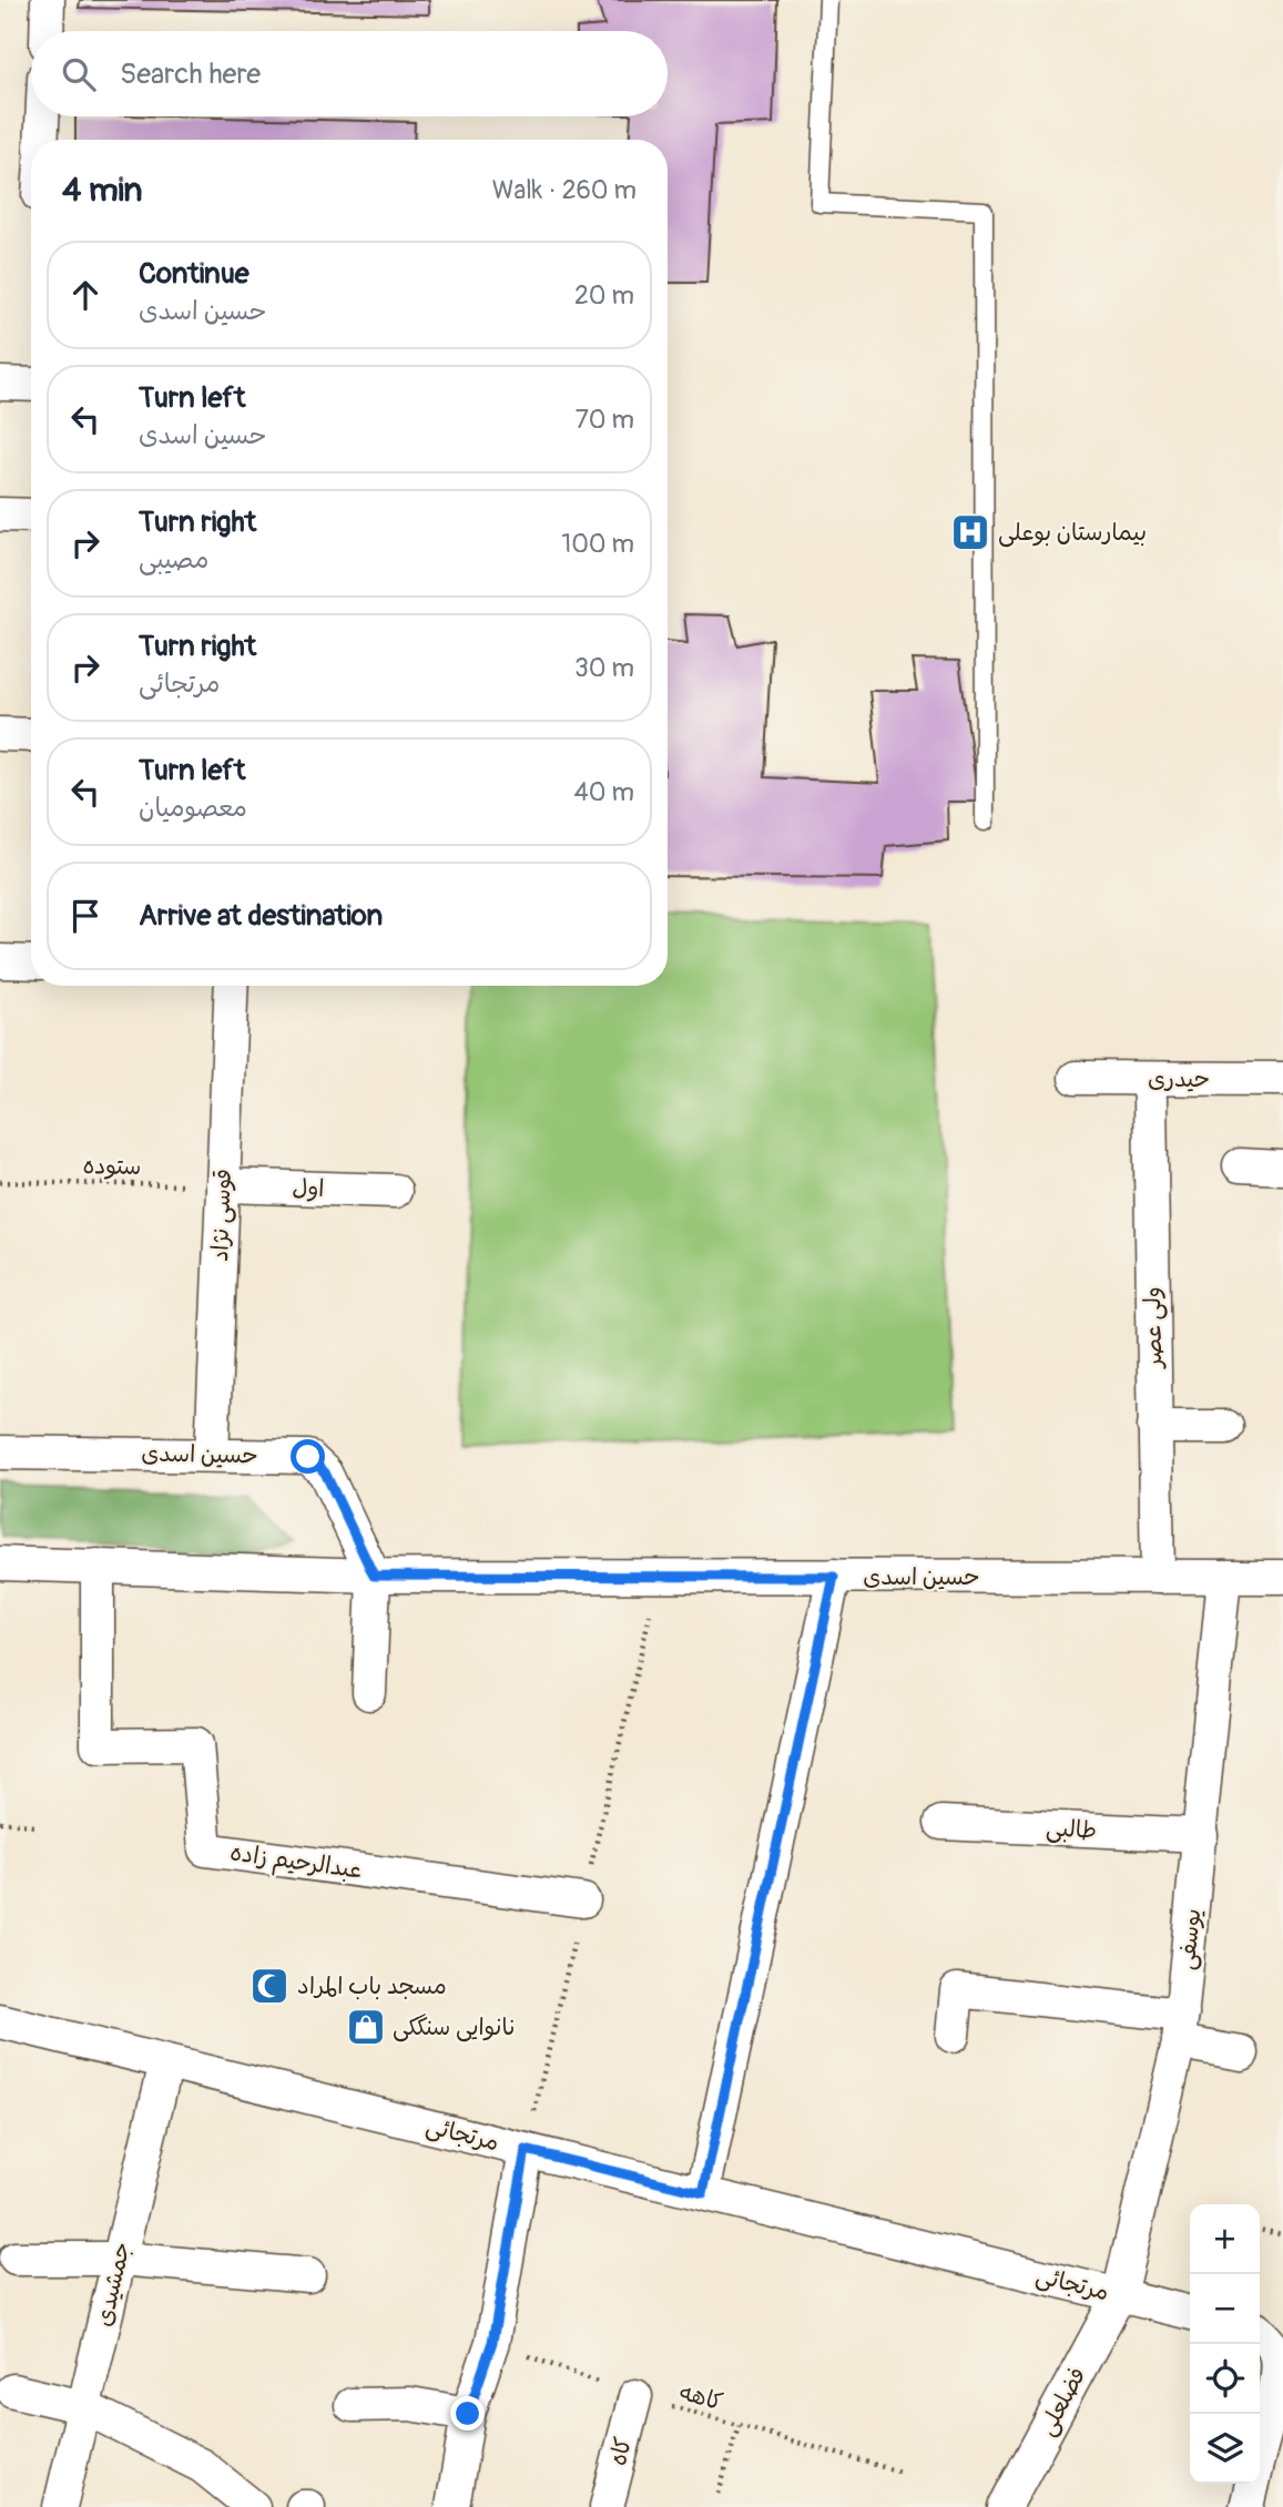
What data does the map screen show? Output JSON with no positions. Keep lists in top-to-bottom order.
{
  "streets": {
    "street": [
      "حیدری",
      "اول",
      "قوسی نژاد",
      "ولی عصر",
      "حسین اسدی",
      "طالبی",
      "عبدالرحیم زاده",
      "یوسفی",
      "مرتجائی",
      "جمشیدی",
      "فضلعلی",
      "کاه"
    ],
    "path": ["ستوده", "کاهه"]
  },
  "crossings": [
    ["حیدری", "ولی عصر"],
    ["ستوده", "اول"],
    ["ستوده", "قوسی نژاد"],
    ["اول", "قوسی نژاد"],
    ["قوسی نژاد", "حسین اسدی"],
    ["ولی عصر", "حسین اسدی"],
    ["حسین اسدی", "عبدالرحیم زاده"],
    ["حسین اسدی", "یوسفی"],
    ["طالبی", "یوسفی"],
    ["یوسفی", "مرتجائی"],
    ["یوسفی", "فضلعلی"],
    ["مرتجائی", "جمشیدی"],
    ["مرتجائی", "فضلعلی"],
    ["کاهه", "کاه"]
  ],
  "places": {
    "hospital": ["بیمارستان بوعلی"],
    "mosque": ["مسجد باب المراد"],
    "shop": ["نانوایی سنگکی"]
  },
  "page": {
    "search": "Search here",
    "heading": ["4 min", "Walk · 260 m"],
    "list": [
      ["Continue", "حسین اسدی", "20 m"],
      ["Turn left", "حسین اسدی", "70 m"],
      ["Turn right", "مصیبی", "100 m"],
      ["Turn right", "مرتجائی", "30 m"],
      ["Turn left", "معصومیان", "40 m"],
      "Arrive at destination"
    ],
    "map_buttons": ["+", "−"]
  }
}
